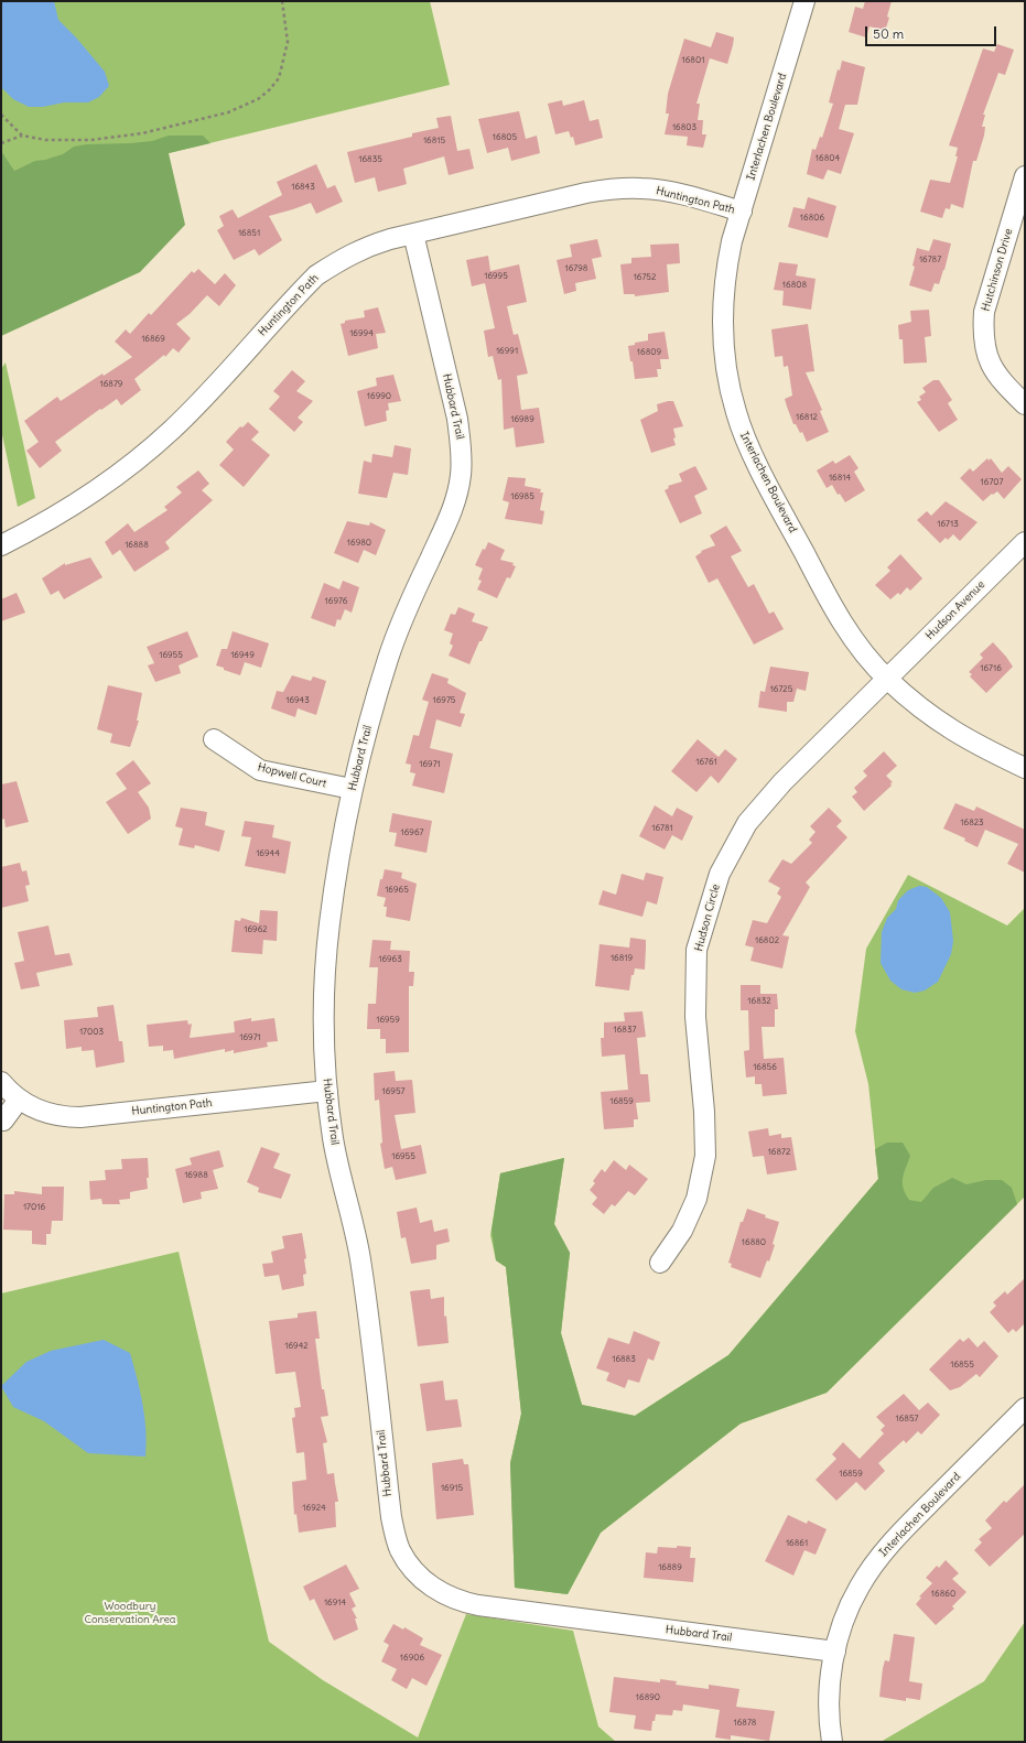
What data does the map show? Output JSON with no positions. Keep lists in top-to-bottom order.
{
  "streets": {
    "street": [
      "Interlachen Boulevard",
      "Huntington Path",
      "Hutchinson Drive",
      "Hubbard Trail",
      "Hudson Avenue",
      "Hopwell Court",
      "Hudson Circle"
    ]
  },
  "crossings": [
    ["Interlachen Boulevard", "Huntington Path"],
    ["Interlachen Boulevard", "Hubbard Trail"],
    ["Interlachen Boulevard", "Hudson Avenue"],
    ["Interlachen Boulevard", "Hudson Circle"],
    ["Huntington Path", "Hubbard Trail"],
    ["Hubbard Trail", "Hopwell Court"],
    ["Hudson Avenue", "Hudson Circle"]
  ],
  "parks": ["Woodbury Conservation Area"],
  "house_numbers": [
    "16801",
    "16803",
    "16805",
    "16815",
    "16804",
    "16835",
    "16843",
    "16806",
    "16851",
    "16787",
    "16798",
    "16995",
    "16752",
    "16808",
    "16994",
    "16869",
    "16991",
    "16809",
    "16879",
    "16990",
    "16812",
    "16989",
    "16814",
    "16707",
    "16985",
    "16713",
    "16980",
    "16888",
    "16976",
    "16955",
    "16949",
    "16716",
    "16725",
    "16943",
    "16975",
    "16761",
    "16971",
    "16823",
    "16781",
    "16967",
    "16944",
    "16965",
    "16962",
    "16802",
    "16819",
    "16963",
    "16832",
    "16959",
    "16837",
    "17003",
    "16971",
    "16856",
    "16957",
    "16859",
    "16872",
    "16955",
    "16988",
    "17016",
    "16880",
    "16942",
    "16883",
    "16855",
    "16857",
    "16859",
    "16915",
    "16924",
    "16861",
    "16889",
    "16860",
    "16914",
    "16906",
    "16890",
    "16878"
  ],
  "scale_bar": "50 m"
}
